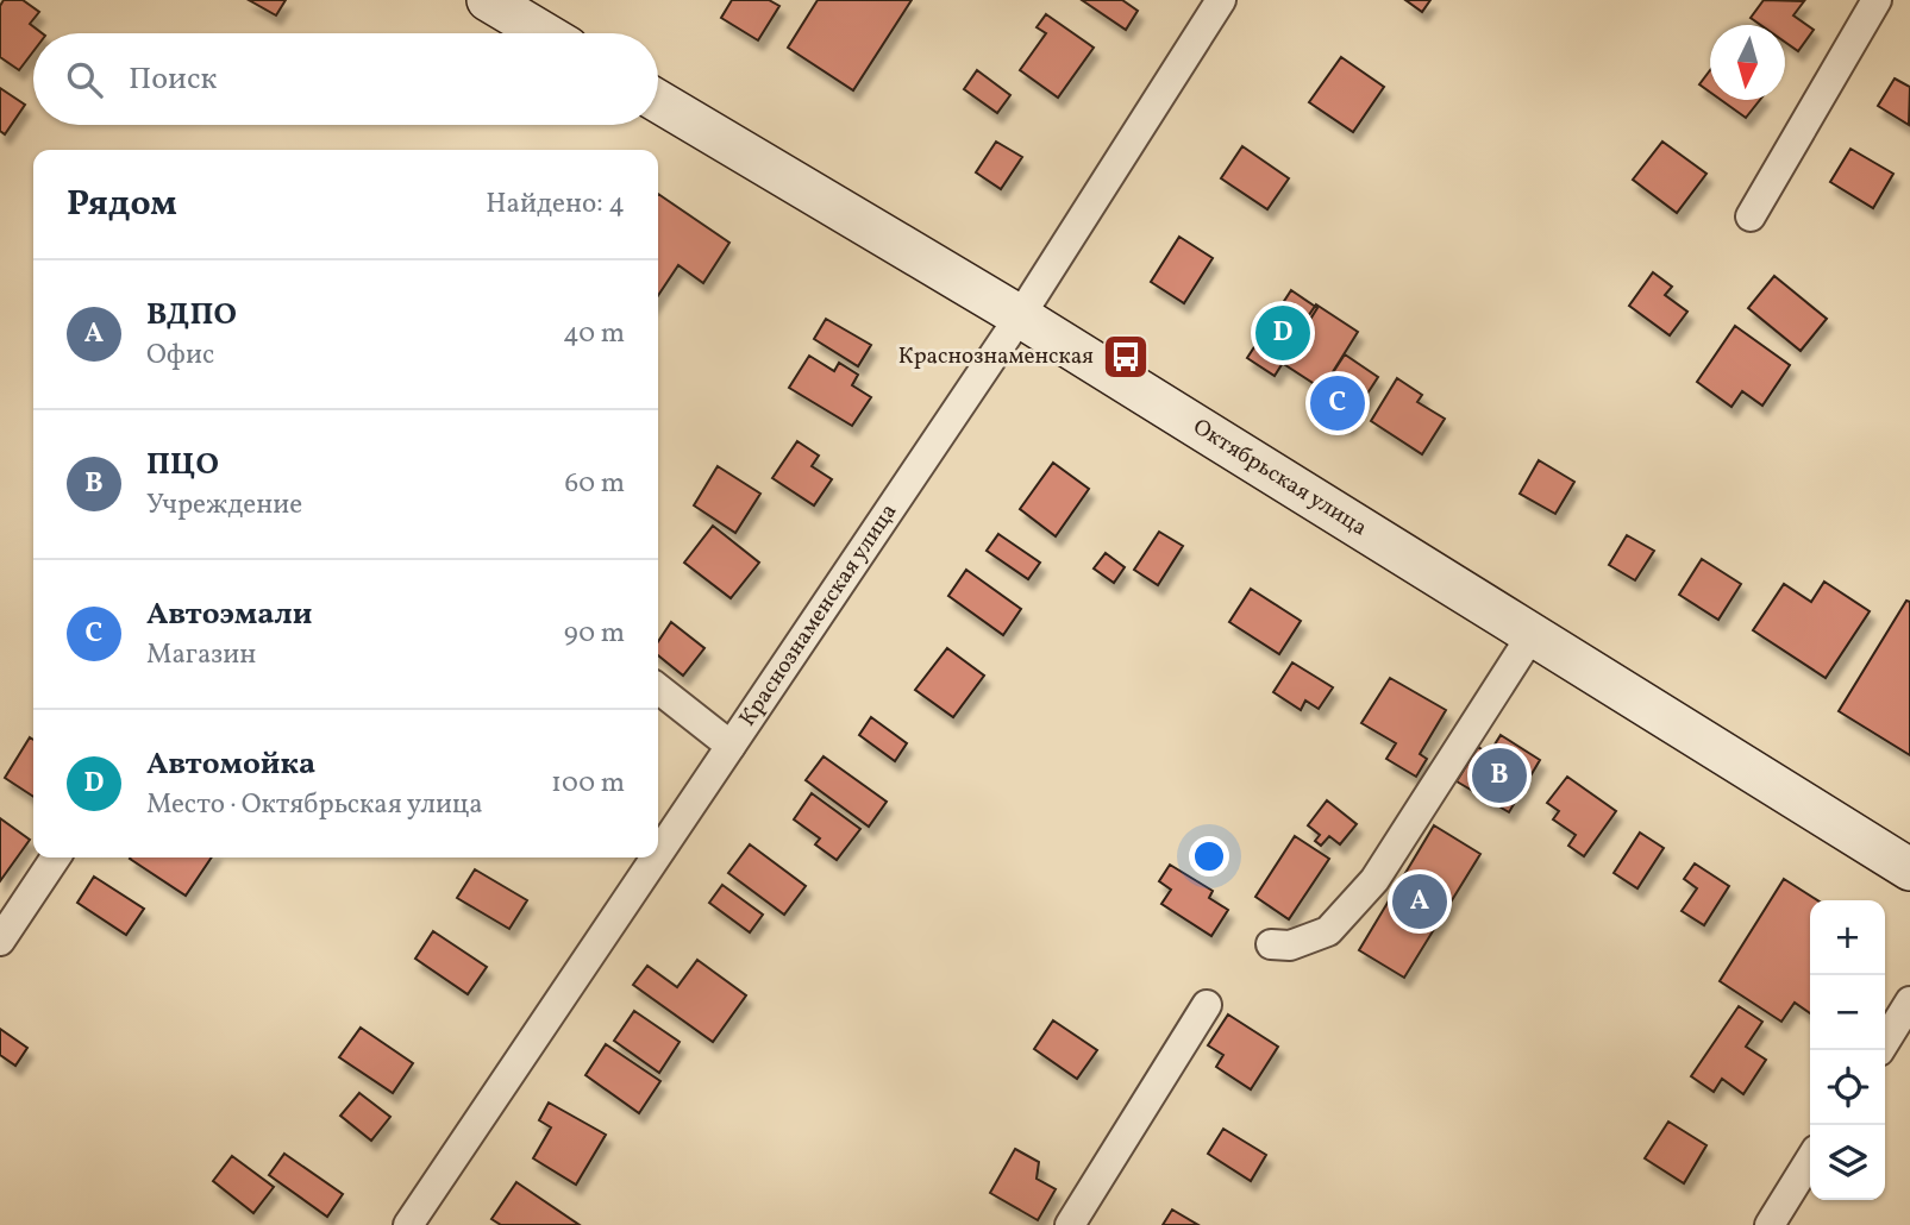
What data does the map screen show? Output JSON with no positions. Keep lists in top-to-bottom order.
{
  "streets": {
    "main road": ["Октябрьская улица"],
    "street": ["Краснознаменская улица"]
  },
  "crossings": [
    ["Октябрьская улица", "Краснознаменская улица"]
  ],
  "places": {
    "bus stop": ["Краснознаменская"]
  },
  "north": "bottom",
  "page": {
    "search": "Поиск",
    "heading": ["Рядом", "Найдено: 4"],
    "list": [
      {
        "mark": "A",
        "name": "ВДПО",
        "note": "Офис",
        "value": "40 m"
      },
      {
        "mark": "B",
        "name": "ПЦО",
        "note": "Учреждение",
        "value": "60 m"
      },
      {
        "mark": "C",
        "name": "Автоэмали",
        "note": "Магазин",
        "value": "90 m"
      },
      {
        "mark": "D",
        "name": "Автомойка",
        "note": "Место · Октябрьская улица",
        "value": "100 m"
      }
    ],
    "pins": [
      "D",
      "C",
      "B",
      "A"
    ],
    "map_buttons": ["+", "−"]
  }
}
